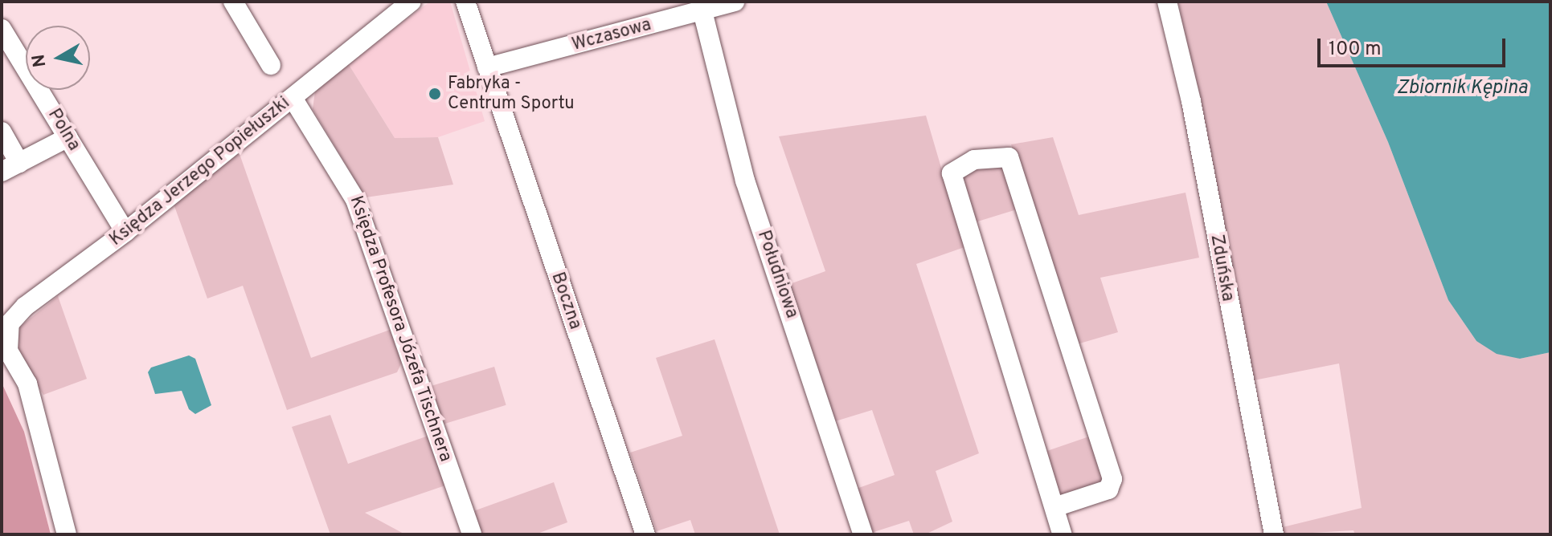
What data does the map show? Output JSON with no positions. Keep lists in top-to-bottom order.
{
  "streets": {
    "street": [
      "Wczasowa",
      "Polna",
      "Księdza Jerzego Popiełuszki",
      "Zduńska",
      "Południowa",
      "Boczna",
      "Księdza Profesora Józefa Tischnera"
    ]
  },
  "crossings": [
    ["Wczasowa", "Południowa"],
    ["Wczasowa", "Boczna"],
    ["Polna", "Księdza Jerzego Popiełuszki"],
    ["Księdza Jerzego Popiełuszki", "Księdza Profesora Józefa Tischnera"]
  ],
  "water": ["Zbiornik Kępina"],
  "places": ["Fabryka - Centrum Sportu"],
  "scale_bar": "100 m",
  "north": "left"
}
